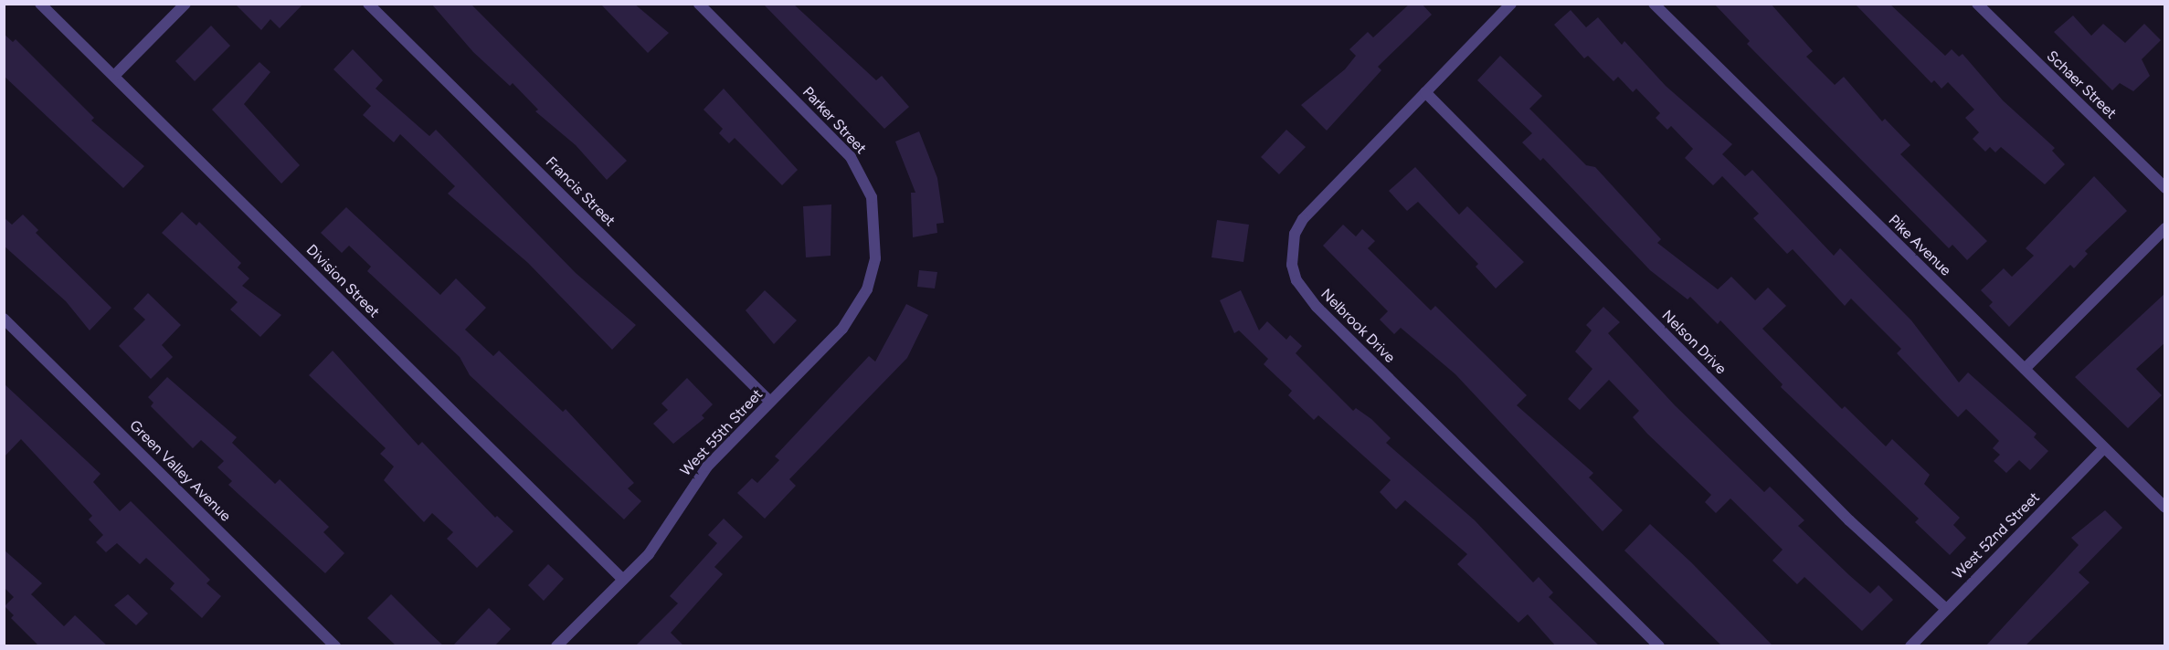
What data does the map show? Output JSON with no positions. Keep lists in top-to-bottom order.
{
  "streets": {
    "street": [
      "Schaer Street",
      "Parker Street",
      "Francis Street",
      "Pike Avenue",
      "Division Street",
      "Nelbrook Drive",
      "Nelson Drive",
      "West 55th Street",
      "Green Valley Avenue",
      "West 52nd Street"
    ]
  },
  "crossings": [
    ["Parker Street", "West 55th Street"],
    ["Francis Street", "West 55th Street"],
    ["Pike Avenue", "West 52nd Street"],
    ["Division Street", "West 55th Street"],
    ["Nelbrook Drive", "Nelson Drive"],
    ["Nelson Drive", "West 52nd Street"]
  ]
}
